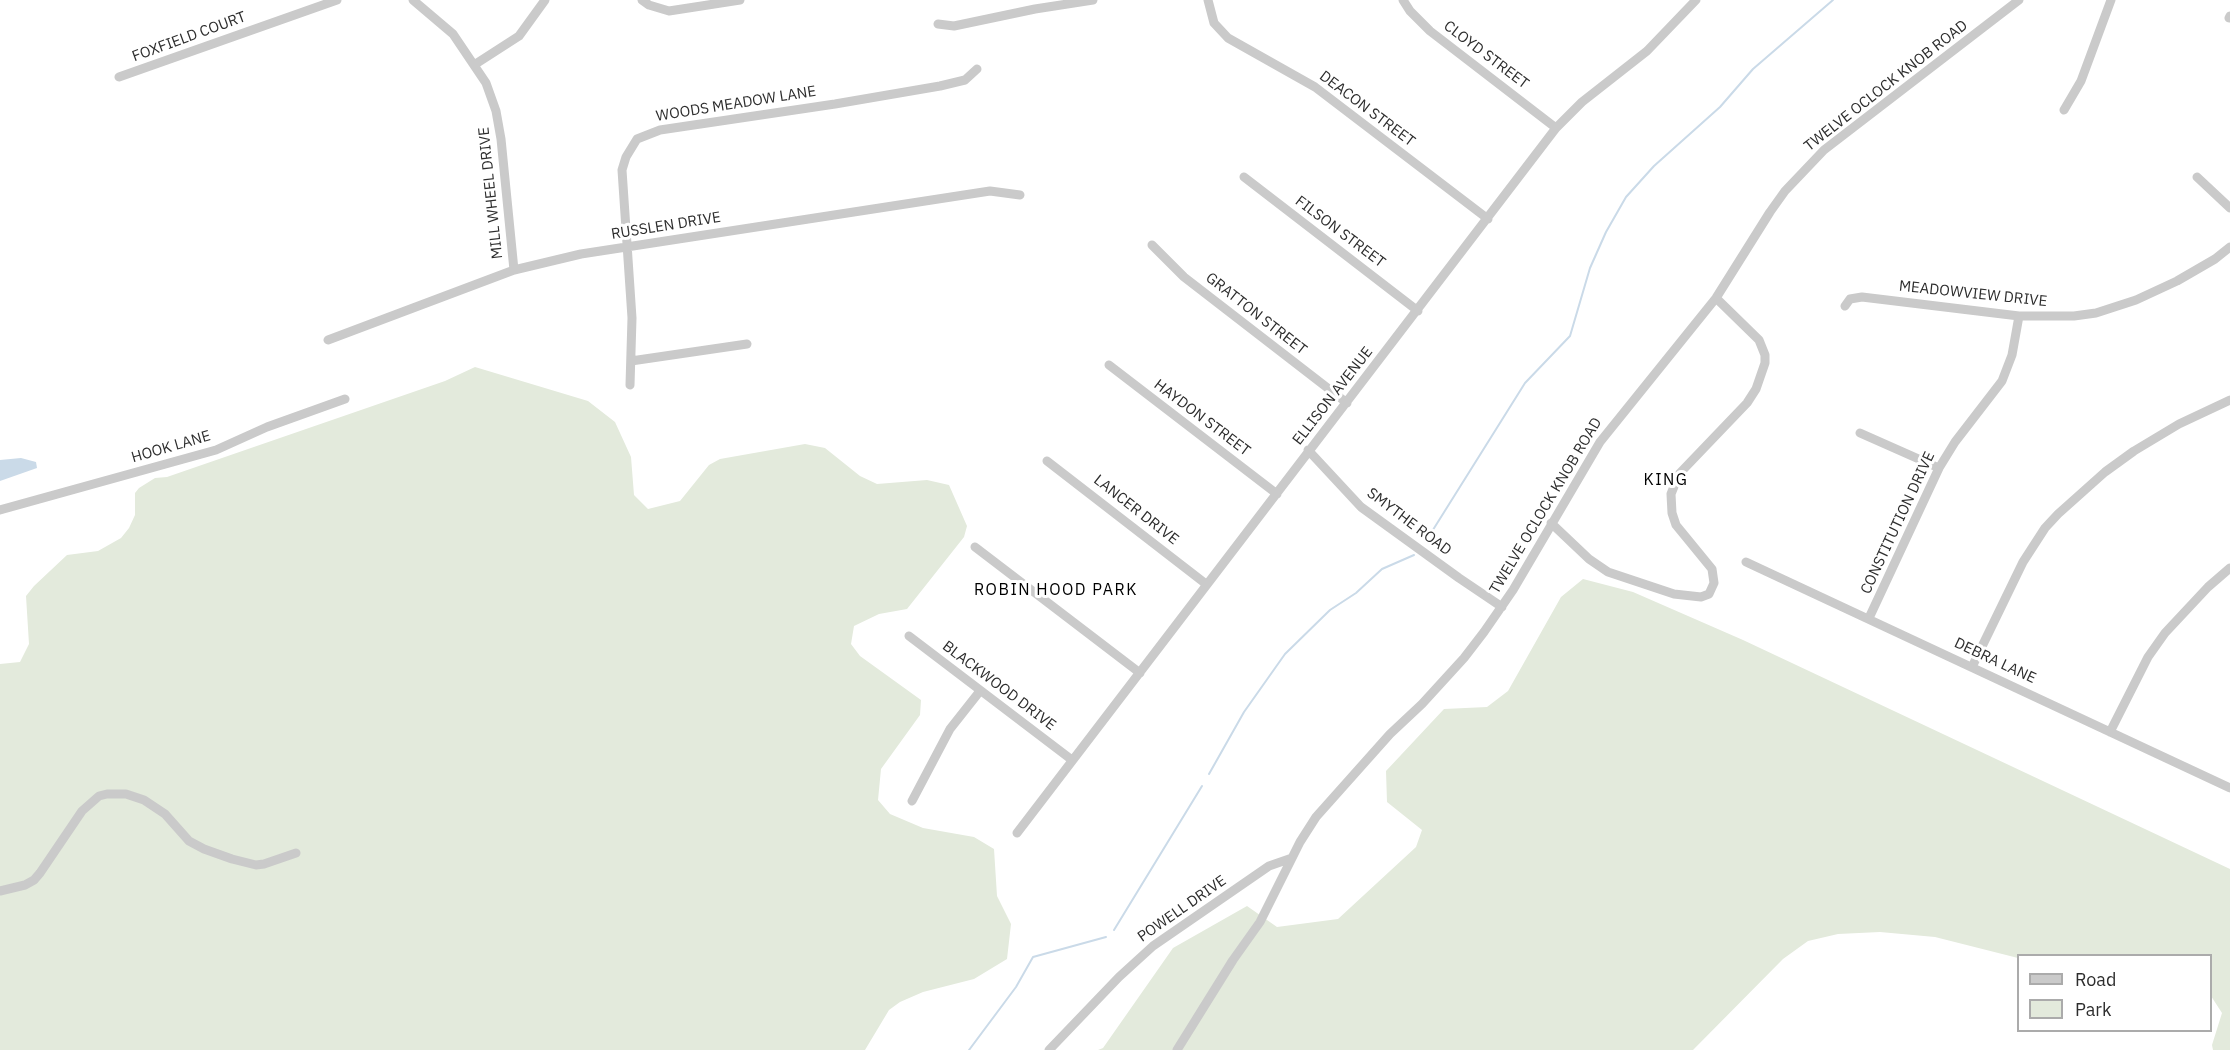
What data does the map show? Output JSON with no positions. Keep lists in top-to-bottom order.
{
  "streets": {
    "street": [
      "FOXFIELD COURT",
      "CLOYD STREET",
      "TWELVE OCLOCK KNOB ROAD",
      "WOODS MEADOW LANE",
      "DEACON STREET",
      "MILL WHEEL DRIVE",
      "RUSSLEN DRIVE",
      "FILSON STREET",
      "MEADOWVIEW DRIVE",
      "GRATTON STREET",
      "ELLISON AVENUE",
      "HAYDON STREET",
      "HOOK LANE",
      "LANCER DRIVE",
      "SMYTHE ROAD",
      "CONSTITUTION DRIVE",
      "DEBRA LANE",
      "BLACKWOOD DRIVE",
      "POWELL DRIVE"
    ]
  },
  "crossings": [
    ["CLOYD STREET", "ELLISON AVENUE"],
    ["TWELVE OCLOCK KNOB ROAD", "SMYTHE ROAD"],
    ["TWELVE OCLOCK KNOB ROAD", "POWELL DRIVE"],
    ["WOODS MEADOW LANE", "RUSSLEN DRIVE"],
    ["DEACON STREET", "ELLISON AVENUE"],
    ["MILL WHEEL DRIVE", "RUSSLEN DRIVE"],
    ["FILSON STREET", "ELLISON AVENUE"],
    ["MEADOWVIEW DRIVE", "CONSTITUTION DRIVE"],
    ["GRATTON STREET", "ELLISON AVENUE"],
    ["ELLISON AVENUE", "HAYDON STREET"],
    ["ELLISON AVENUE", "LANCER DRIVE"],
    ["ELLISON AVENUE", "SMYTHE ROAD"],
    ["ELLISON AVENUE", "BLACKWOOD DRIVE"],
    ["CONSTITUTION DRIVE", "DEBRA LANE"]
  ],
  "districts": ["KING", "ROBIN HOOD PARK"],
  "legend": ["Road", "Park"]
}
